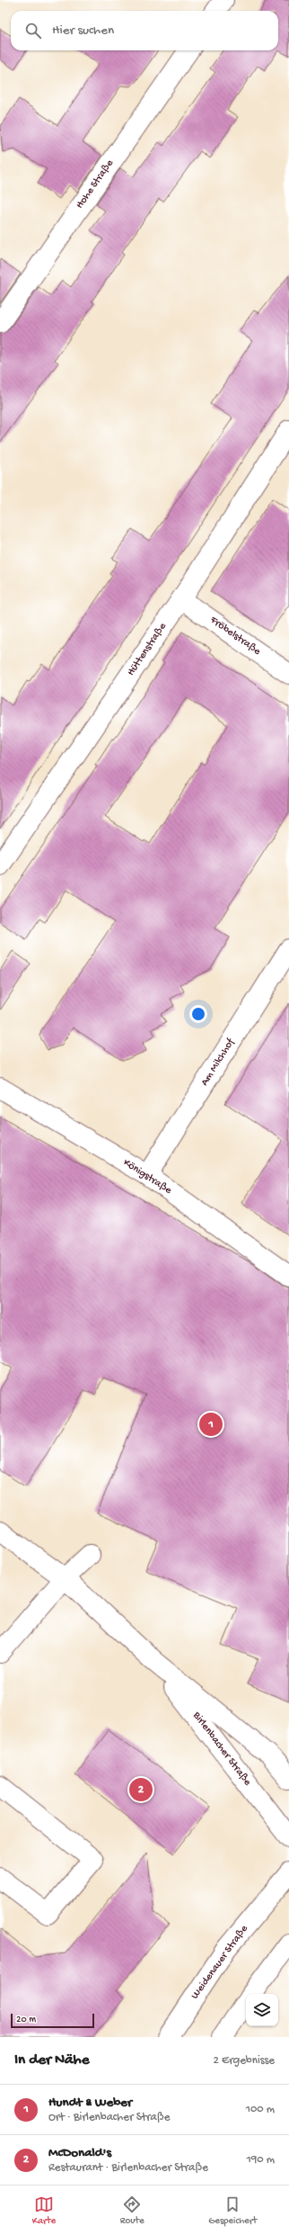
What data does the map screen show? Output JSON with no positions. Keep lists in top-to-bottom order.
{
  "streets": {
    "street": [
      "Hohe Straße",
      "Fröbelstraße",
      "Hüttenstraße",
      "Am Milchhof",
      "Königstraße",
      "Birlenbacher Straße",
      "Weidenauer Straße"
    ]
  },
  "crossings": [
    ["Fröbelstraße", "Hüttenstraße"],
    ["Am Milchhof", "Königstraße"]
  ],
  "scale_bar": "20 m",
  "page": {
    "search": "Hier suchen",
    "pins": ["1", "2"],
    "scale": "20 m",
    "heading": ["In der Nähe", "2 Ergebnisse"],
    "list": [
      {
        "mark": "1",
        "name": "Hundt & Weber",
        "note": "Ort · Birlenbacher Straße",
        "value": "100 m"
      },
      {
        "mark": "2",
        "name": "McDonald's",
        "note": "Restaurant · Birlenbacher Straße",
        "value": "190 m"
      }
    ],
    "nav": ["Karte", "Route", "Gespeichert"]
  }
}
